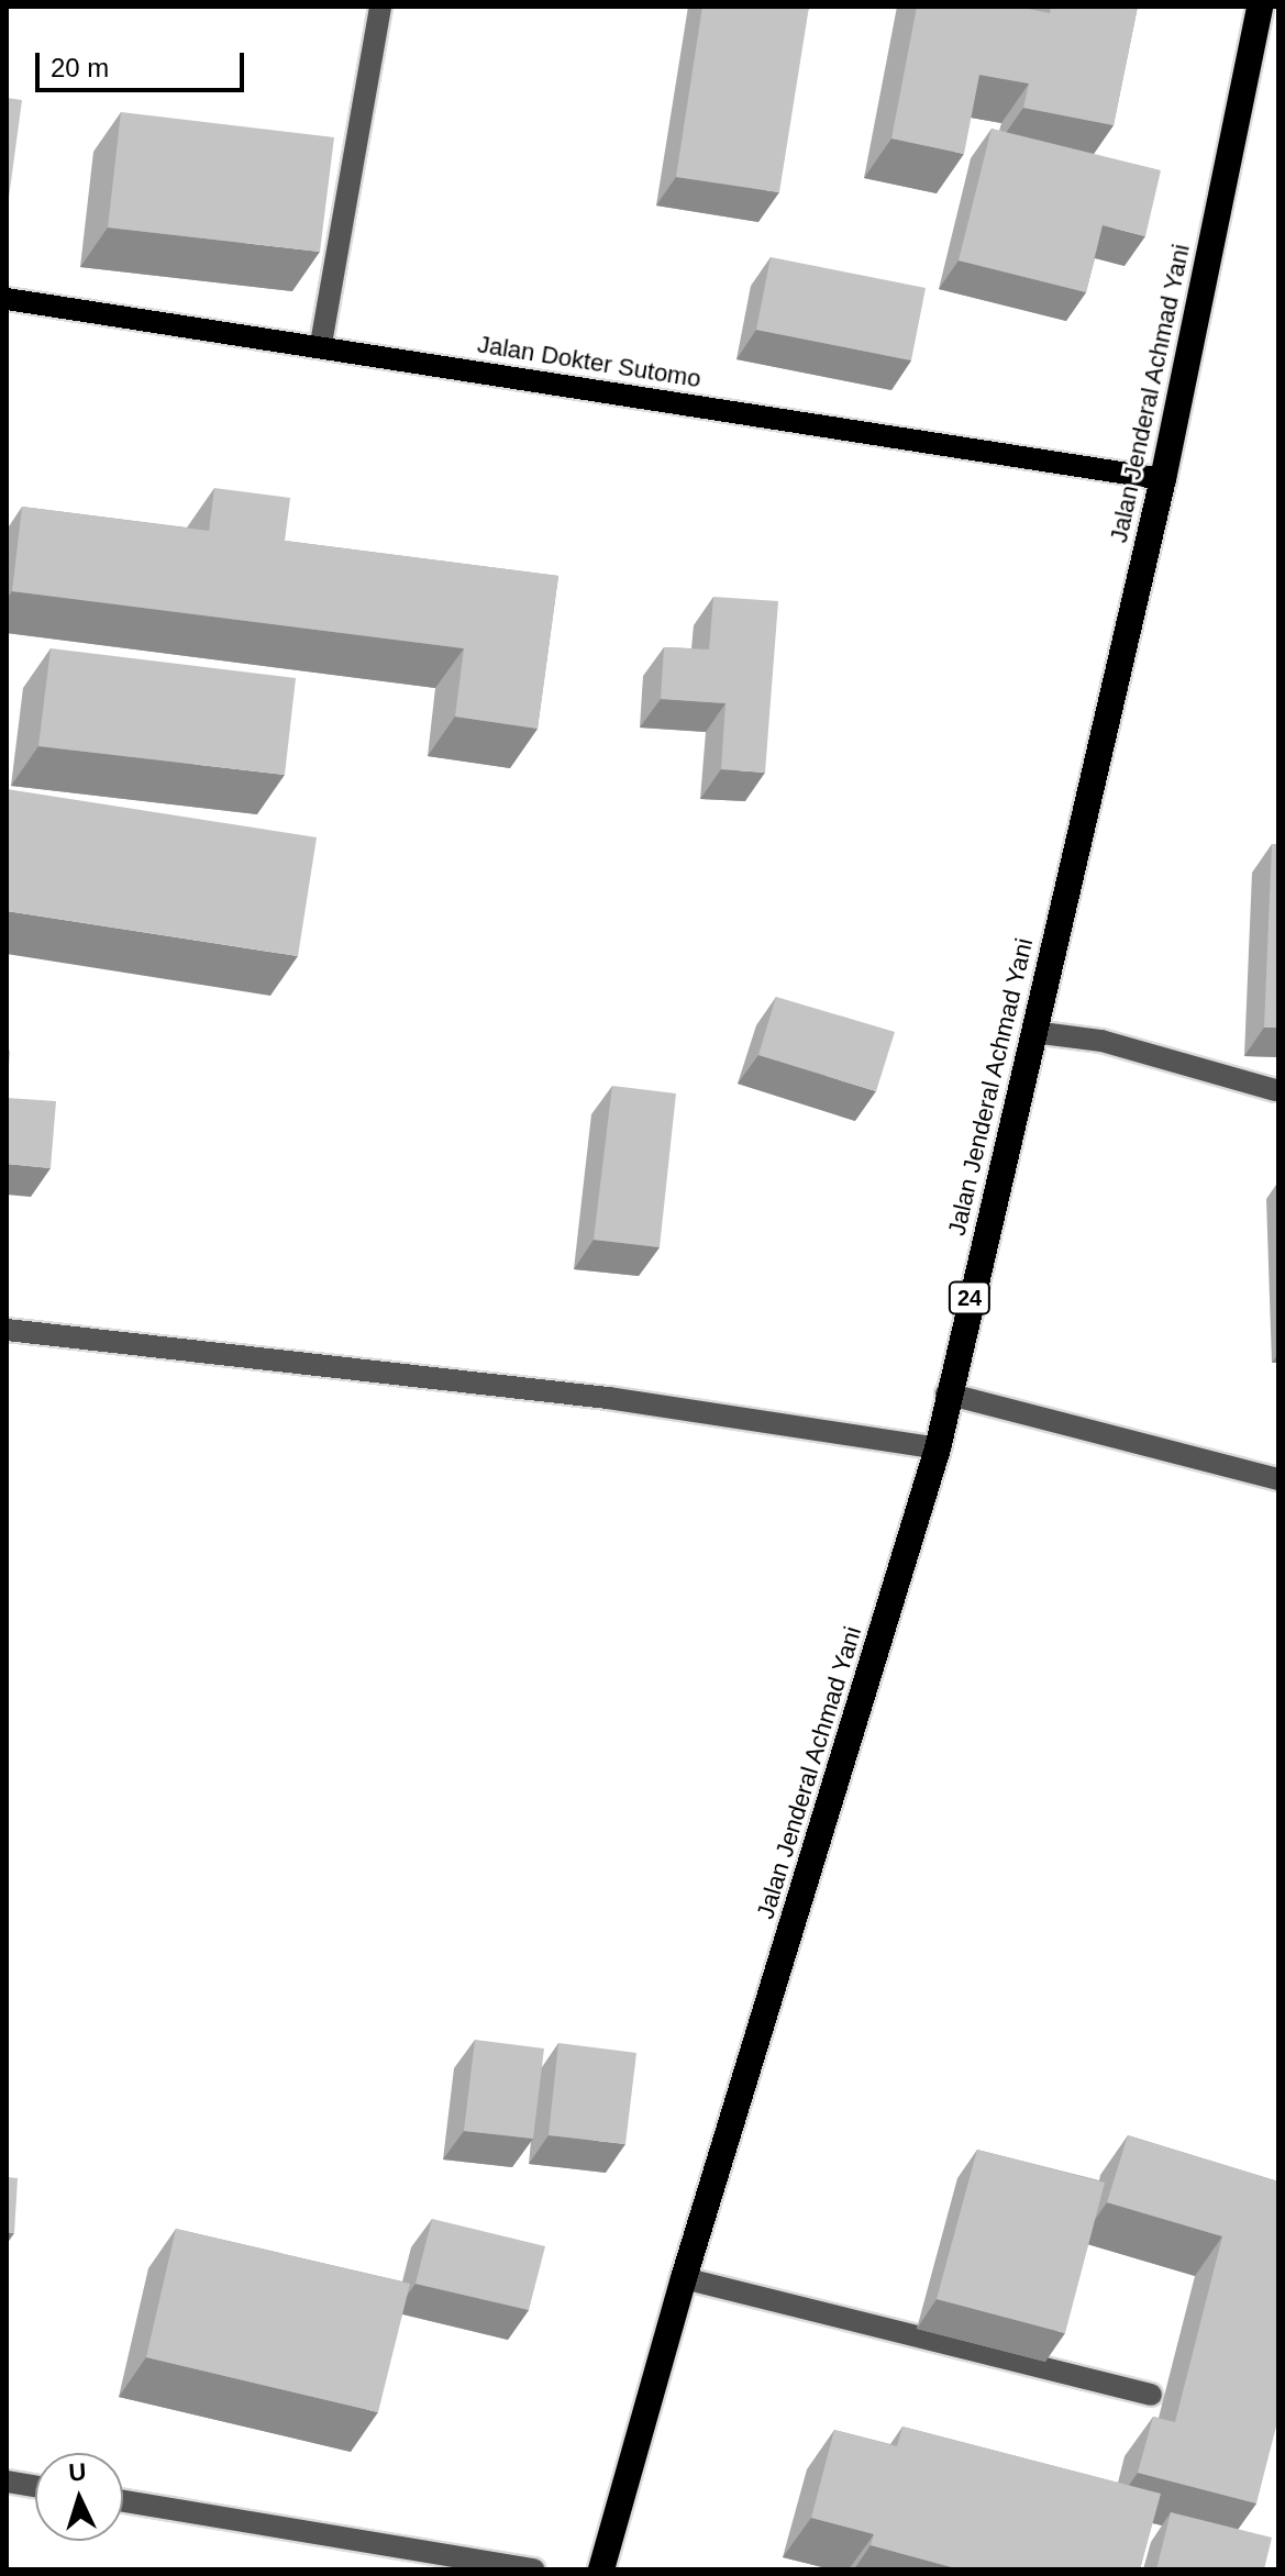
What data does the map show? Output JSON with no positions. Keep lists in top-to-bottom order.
{
  "streets": {
    "highway": ["Jalan Jenderal Achmad Yani", "24"],
    "main road": ["Jalan Dokter Sutomo"]
  },
  "crossings": [
    ["Jalan Dokter Sutomo", "Jalan Jenderal Achmad Yani"]
  ],
  "scale_bar": "20 m",
  "north": "top"
}
